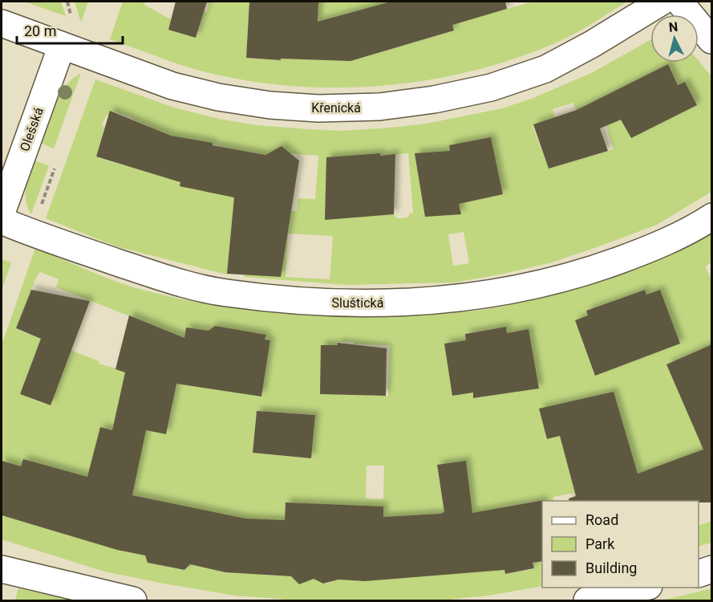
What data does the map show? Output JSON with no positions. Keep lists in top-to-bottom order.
{
  "streets": {
    "street": ["Křenická", "Olešská", "Sluštická"]
  },
  "crossings": [
    ["Křenická", "Olešská"]
  ],
  "legend": ["Road", "Park", "Building"],
  "scale_bar": "20 m",
  "north": "top"
}
